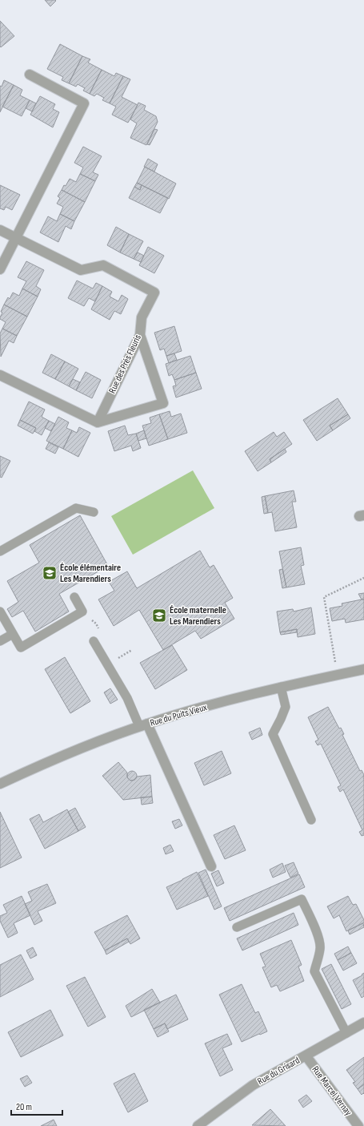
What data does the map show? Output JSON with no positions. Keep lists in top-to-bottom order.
{
  "streets": {
    "street": [
      "Rue des Prés Fleuris",
      "Rue du Puits Vieux",
      "Rue du Grisard",
      "Rue Marcel Vernay"
    ]
  },
  "crossings": [
    ["Rue du Grisard", "Rue Marcel Vernay"]
  ],
  "places": {
    "school or university": ["École élémentaire Les Marendiers", "École maternelle Les Marendiers"]
  },
  "scale_bar": "20 m"
}
